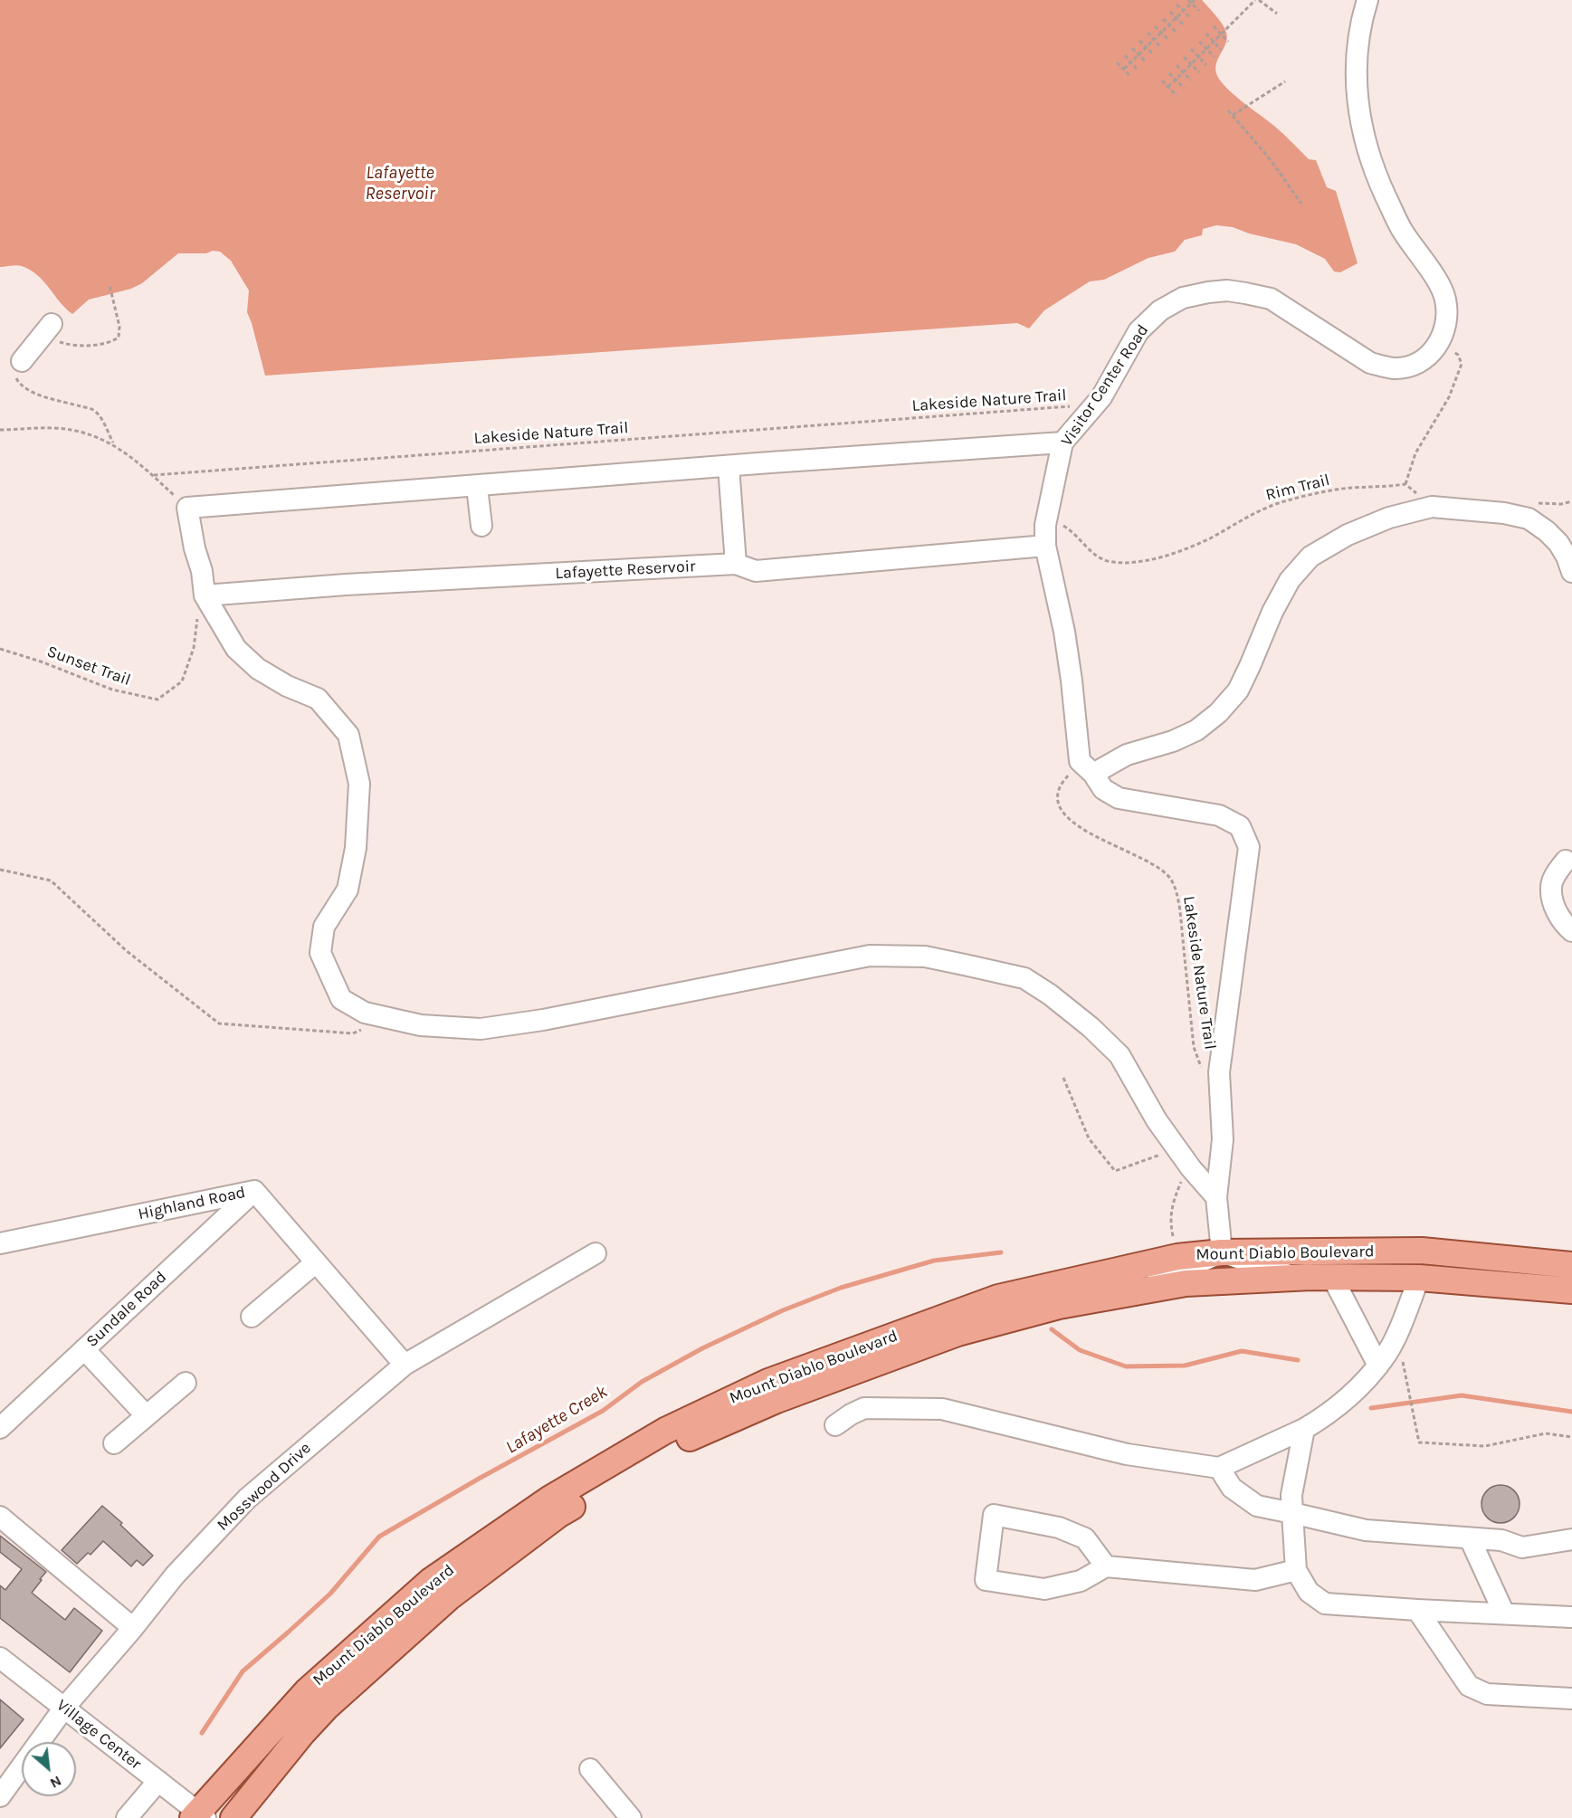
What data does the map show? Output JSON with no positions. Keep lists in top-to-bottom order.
{
  "streets": {
    "main road": ["Mount Diablo Boulevard"],
    "street": [
      "Visitor Center Road",
      "Lafayette Reservoir",
      "Highland Road",
      "Sundale Road",
      "Mosswood Drive",
      "Village Center"
    ],
    "path": ["Lakeside Nature Trail", "Rim Trail", "Sunset Trail"]
  },
  "crossings": [
    ["Visitor Center Road", "Lakeside Nature Trail"],
    ["Visitor Center Road", "Rim Trail"],
    ["Visitor Center Road", "Lafayette Reservoir"],
    ["Lafayette Reservoir", "Sunset Trail"],
    ["Highland Road", "Sundale Road"],
    ["Highland Road", "Mosswood Drive"],
    ["Mount Diablo Boulevard", "Village Center"],
    ["Mosswood Drive", "Village Center"]
  ],
  "water": ["Lafayette Reservoir", "Lafayette Creek"],
  "north": "bottom right"
}
